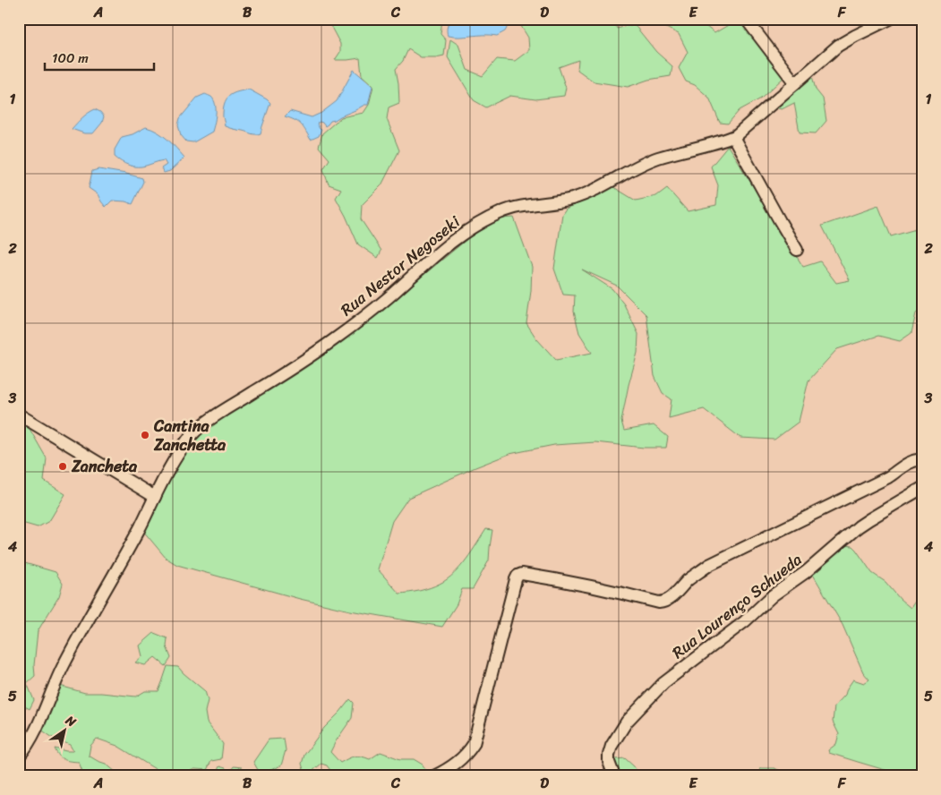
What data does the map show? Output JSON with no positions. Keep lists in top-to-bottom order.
{
  "streets": {
    "street": ["Rua Nestor Negoseki", "Rua Lourenço Schueda"]
  },
  "places": ["Cantina Zanchetta", "Zancheta"],
  "scale_bar": "100 m",
  "north": "top right",
  "grid": {
    "columns": [
      "A",
      "B",
      "C",
      "D",
      "E",
      "F"
    ],
    "rows": [
      "1",
      "2",
      "3",
      "4",
      "5"
    ]
  }
}
